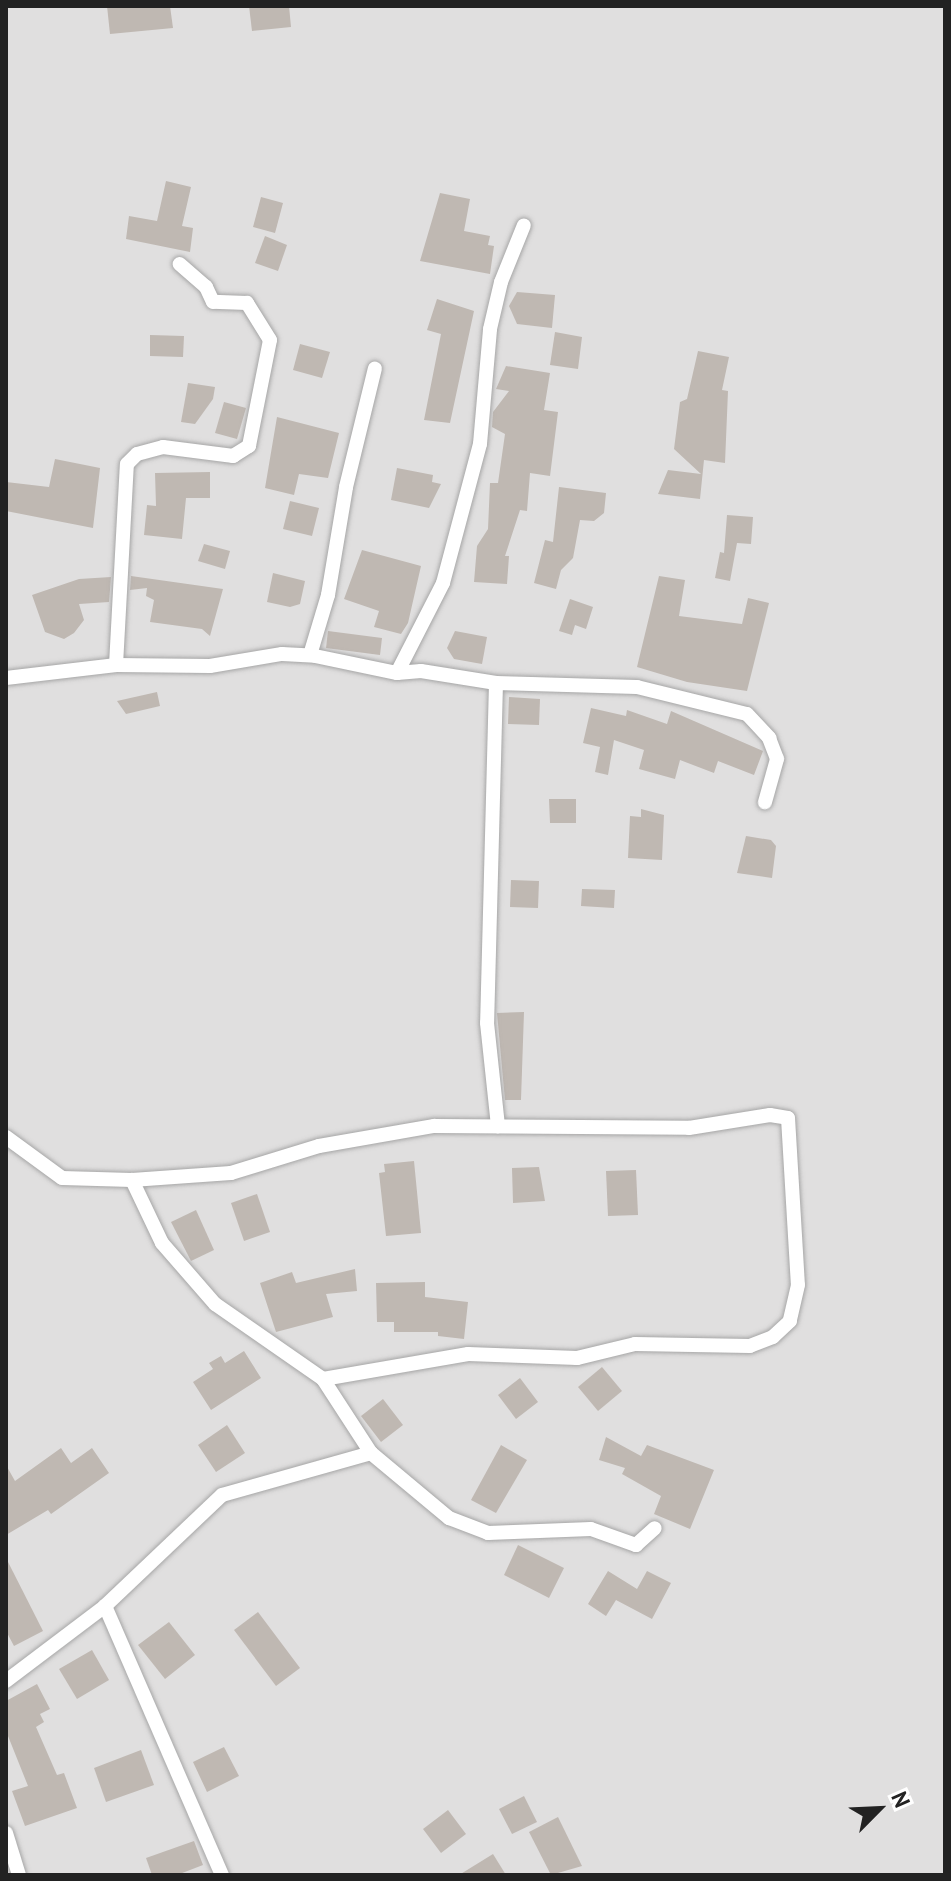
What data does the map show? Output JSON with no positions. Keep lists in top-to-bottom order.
{
  "north": "top right"
}
